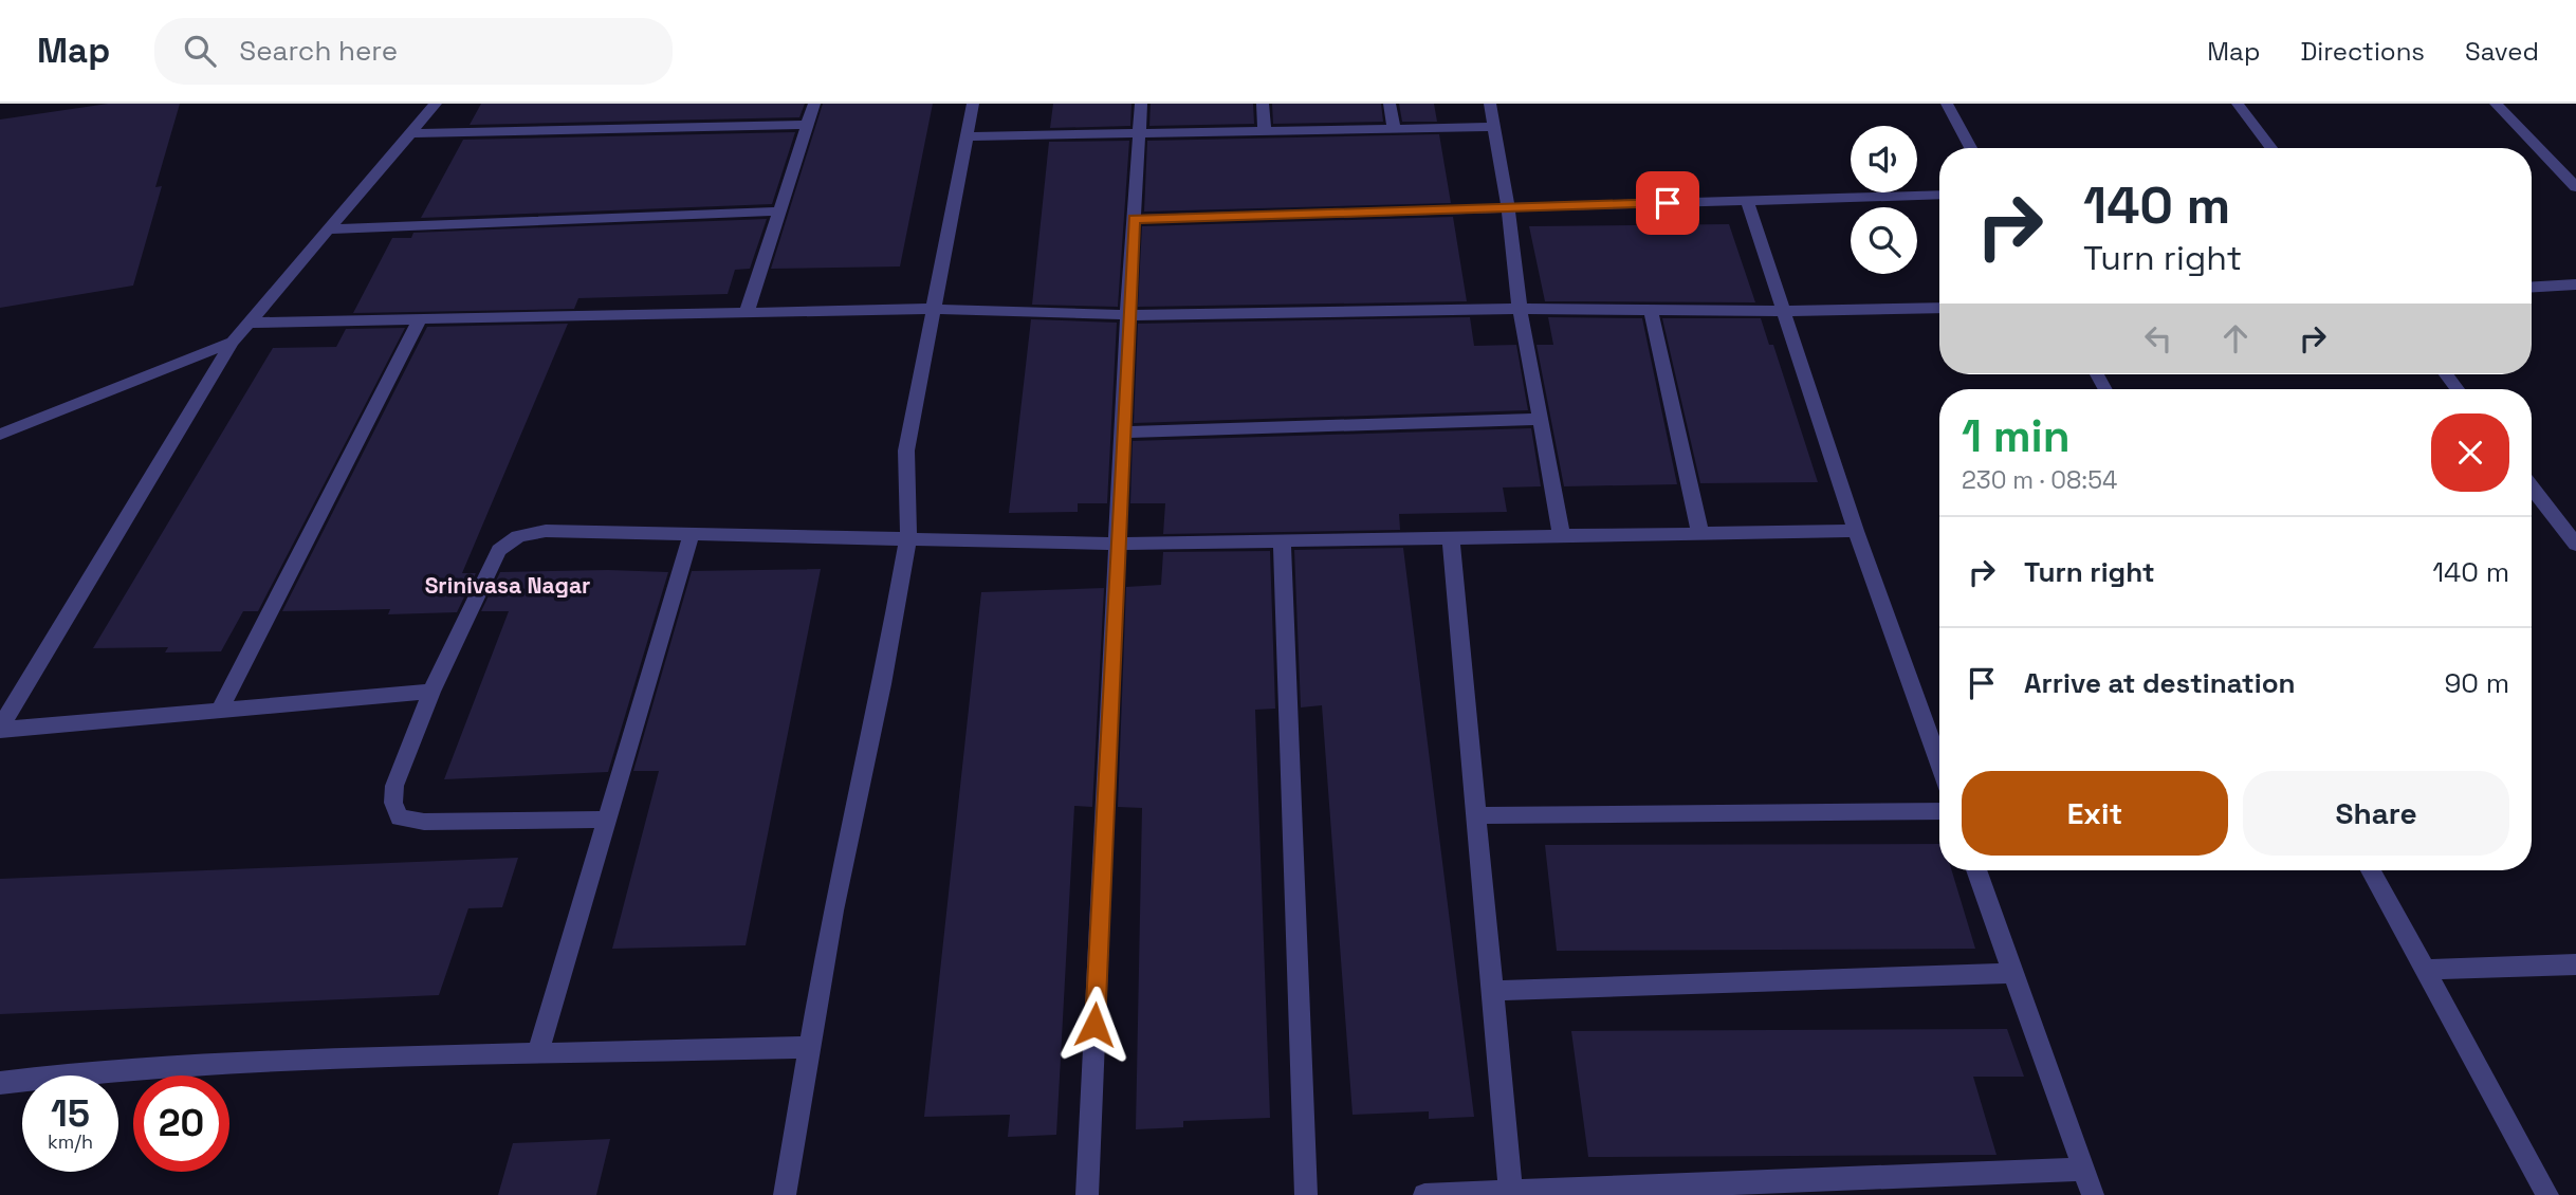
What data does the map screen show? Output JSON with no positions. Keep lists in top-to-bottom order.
{
  "districts": ["Srinivasa Nagar"],
  "page": {
    "header": "Map",
    "search": "Search here",
    "nav": ["Map", "Directions", "Saved"],
    "turn": ["140 m", "Turn right"],
    "heading": ["1 min", "230 m · 08:54"],
    "list": [
      {
        "name": "Turn right",
        "value": "140 m"
      },
      {
        "name": "Arrive at destination",
        "value": "90 m"
      }
    ],
    "buttons": ["Exit", "Share"],
    "speed": "15 km/h",
    "limit": "20"
  }
}
